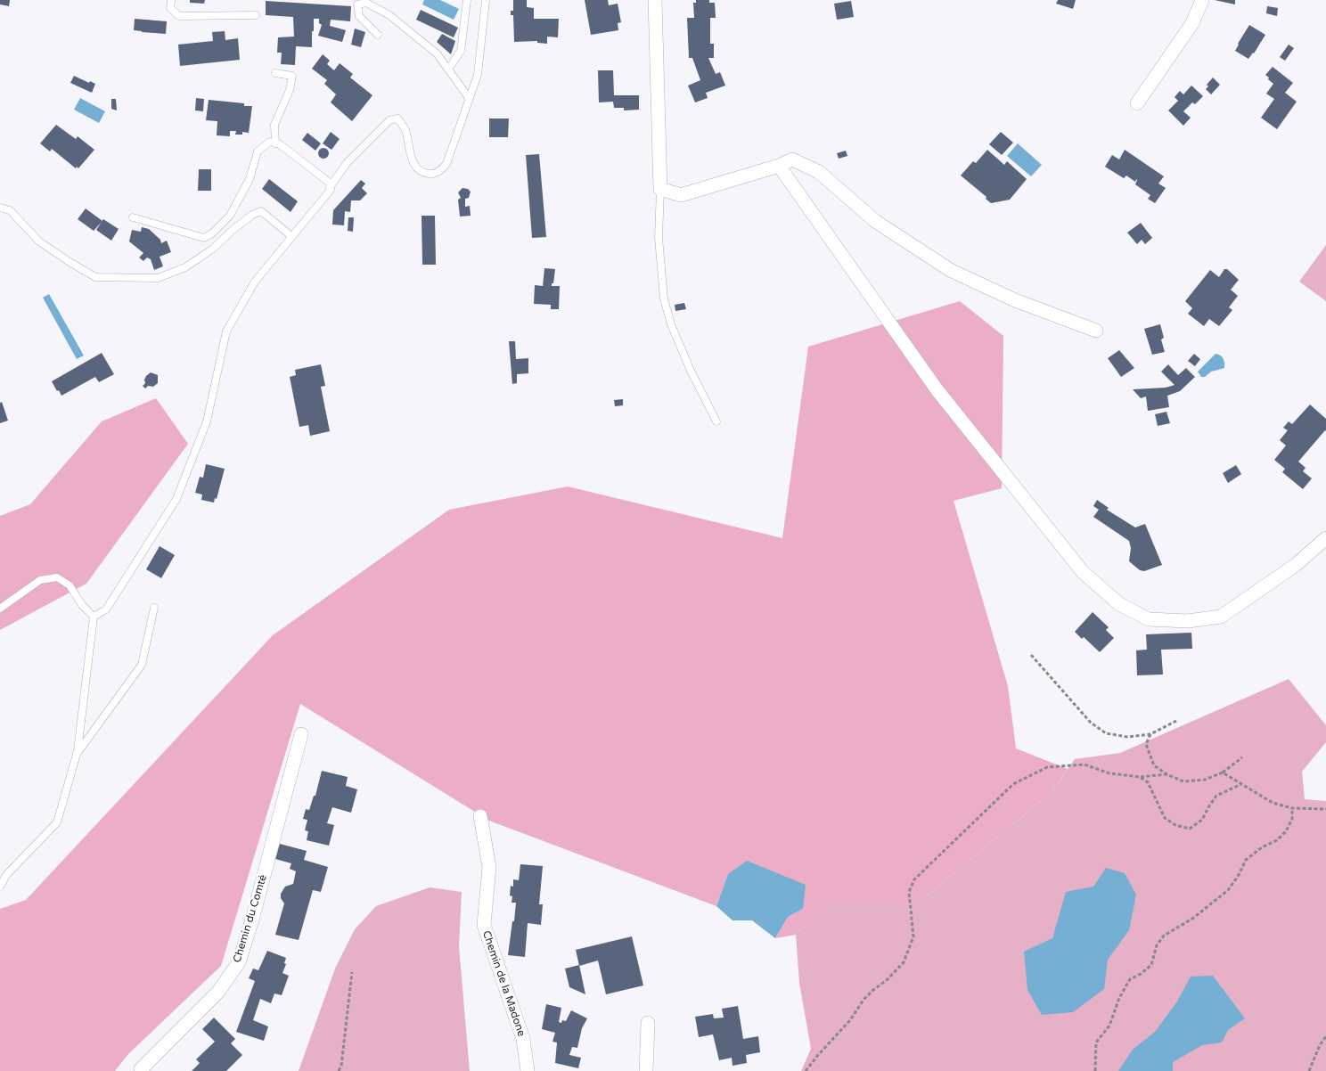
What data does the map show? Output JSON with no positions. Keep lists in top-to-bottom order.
{
  "streets": {
    "street": ["Chemin du Comté", "Chemin de la Madone"]
  }
}
